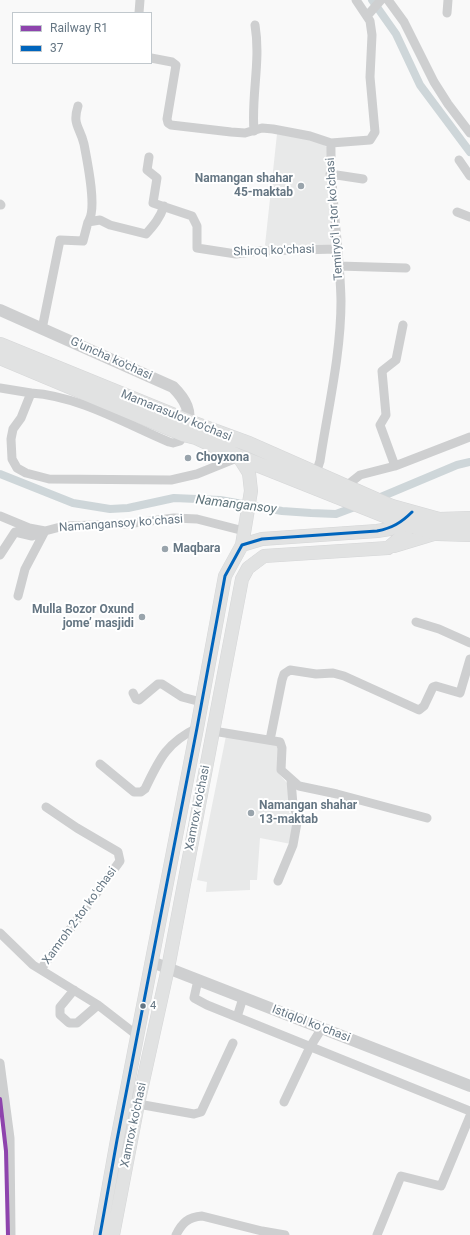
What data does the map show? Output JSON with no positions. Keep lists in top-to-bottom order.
{
  "streets": {
    "main road": ["Mamarasulov ko'chasi", "Xamrox ko'chasi"],
    "street": [
      "Temiryoʻl 1-tor koʻchasi",
      "Shiroq koʻchasi",
      "G'uncha ko'chasi",
      "Namangansoy koʻchasi",
      "Xamroh 2-tor koʻchasi",
      "Istiqlol koʻchasi"
    ]
  },
  "crossings": [
    ["Temiryoʻl 1-tor koʻchasi", "Shiroq koʻchasi"],
    ["Temiryoʻl 1-tor koʻchasi", "Mamarasulov ko'chasi"],
    ["G'uncha ko'chasi", "Mamarasulov ko'chasi"],
    ["Xamrox ko'chasi", "Istiqlol koʻchasi"]
  ],
  "water": ["Namangansoy"],
  "places": [
    "Namangan shahar 45-maktab",
    "Choyxona",
    "Maqbara",
    "Mulla Bozor Oxund jome’ masjidi",
    "Namangan shahar 13-maktab",
    "4"
  ],
  "lines": ["transit line 37", "rail line R1"],
  "legend": ["Railway R1", "37"]
}
